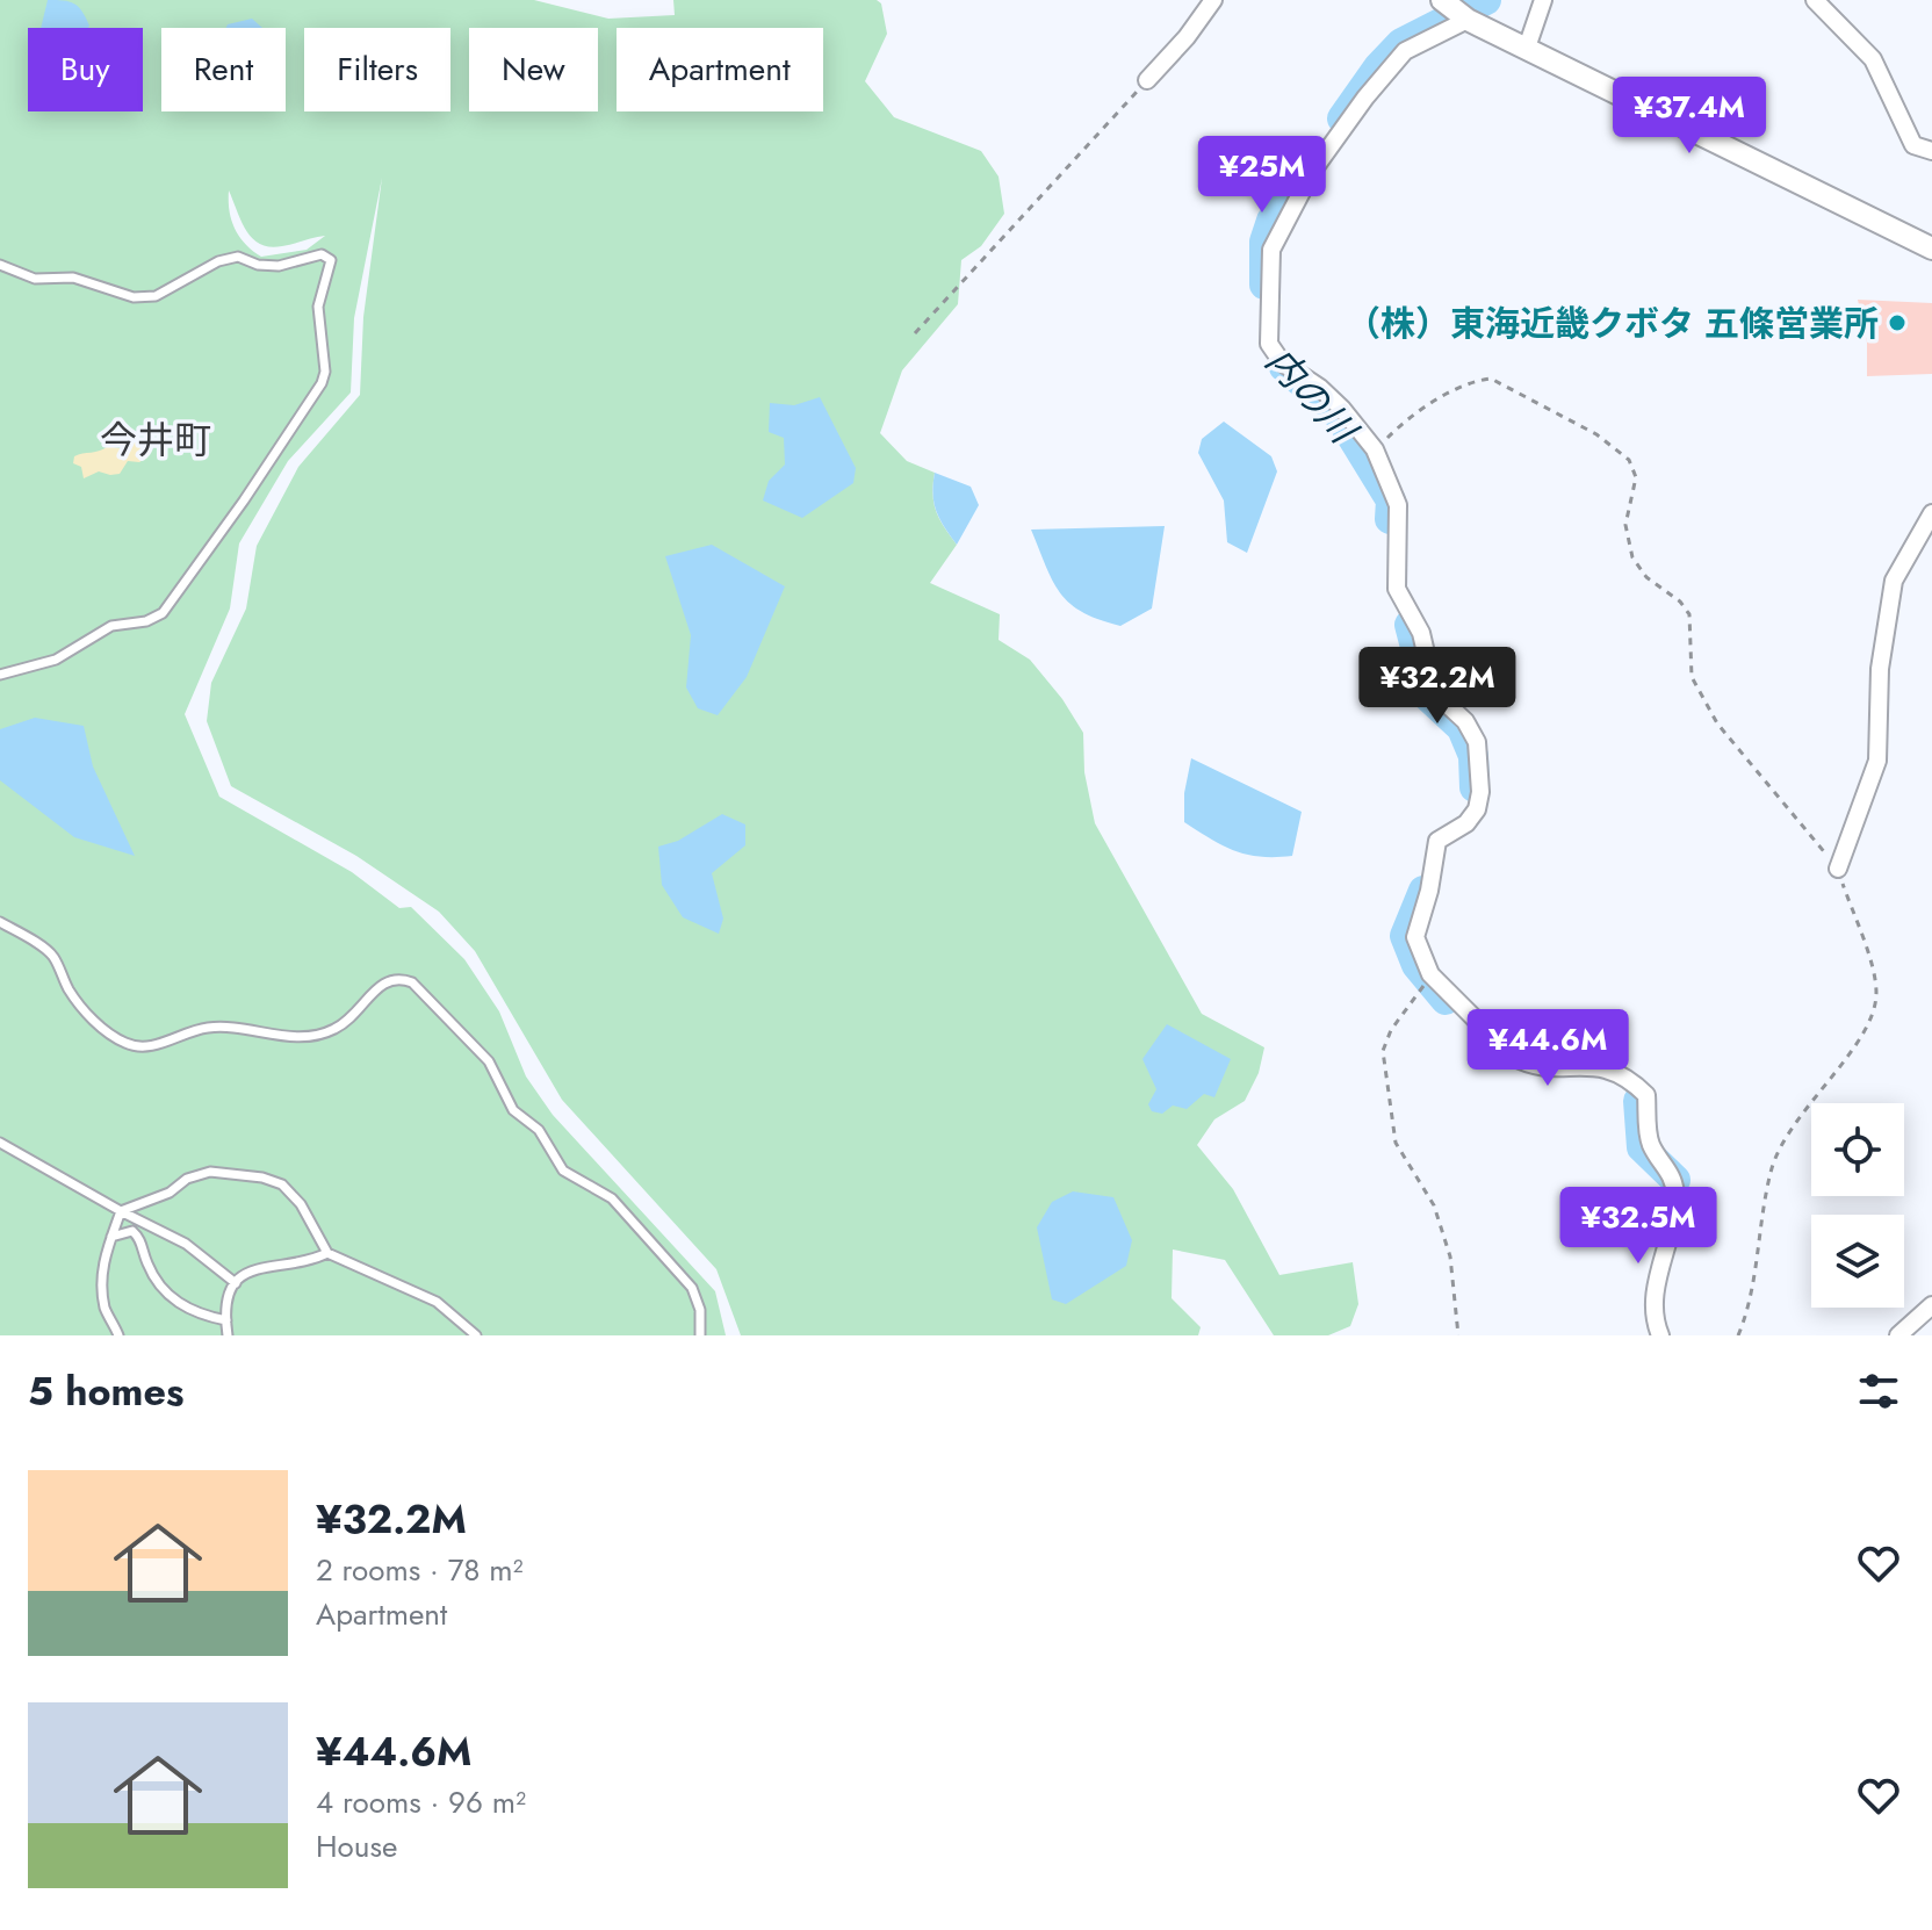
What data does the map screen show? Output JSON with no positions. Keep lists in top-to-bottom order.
{
  "districts": ["今井町"],
  "water": ["内の川"],
  "places": ["（株）東海近畿クボタ 五條営業所"],
  "page": {
    "chip": [
      "Buy",
      "Rent",
      "Filters",
      "New",
      "Apartment"
    ],
    "price": [
      "¥37.4M",
      "¥25M",
      "¥32.2M",
      "¥44.6M",
      "¥32.5M"
    ],
    "heading": "5 homes",
    "list": [
      {
        "name": "¥32.2M",
        "note": "2 rooms · 78 m² · Apartment"
      },
      {
        "name": "¥44.6M",
        "note": "4 rooms · 96 m² · House"
      }
    ]
  }
}
